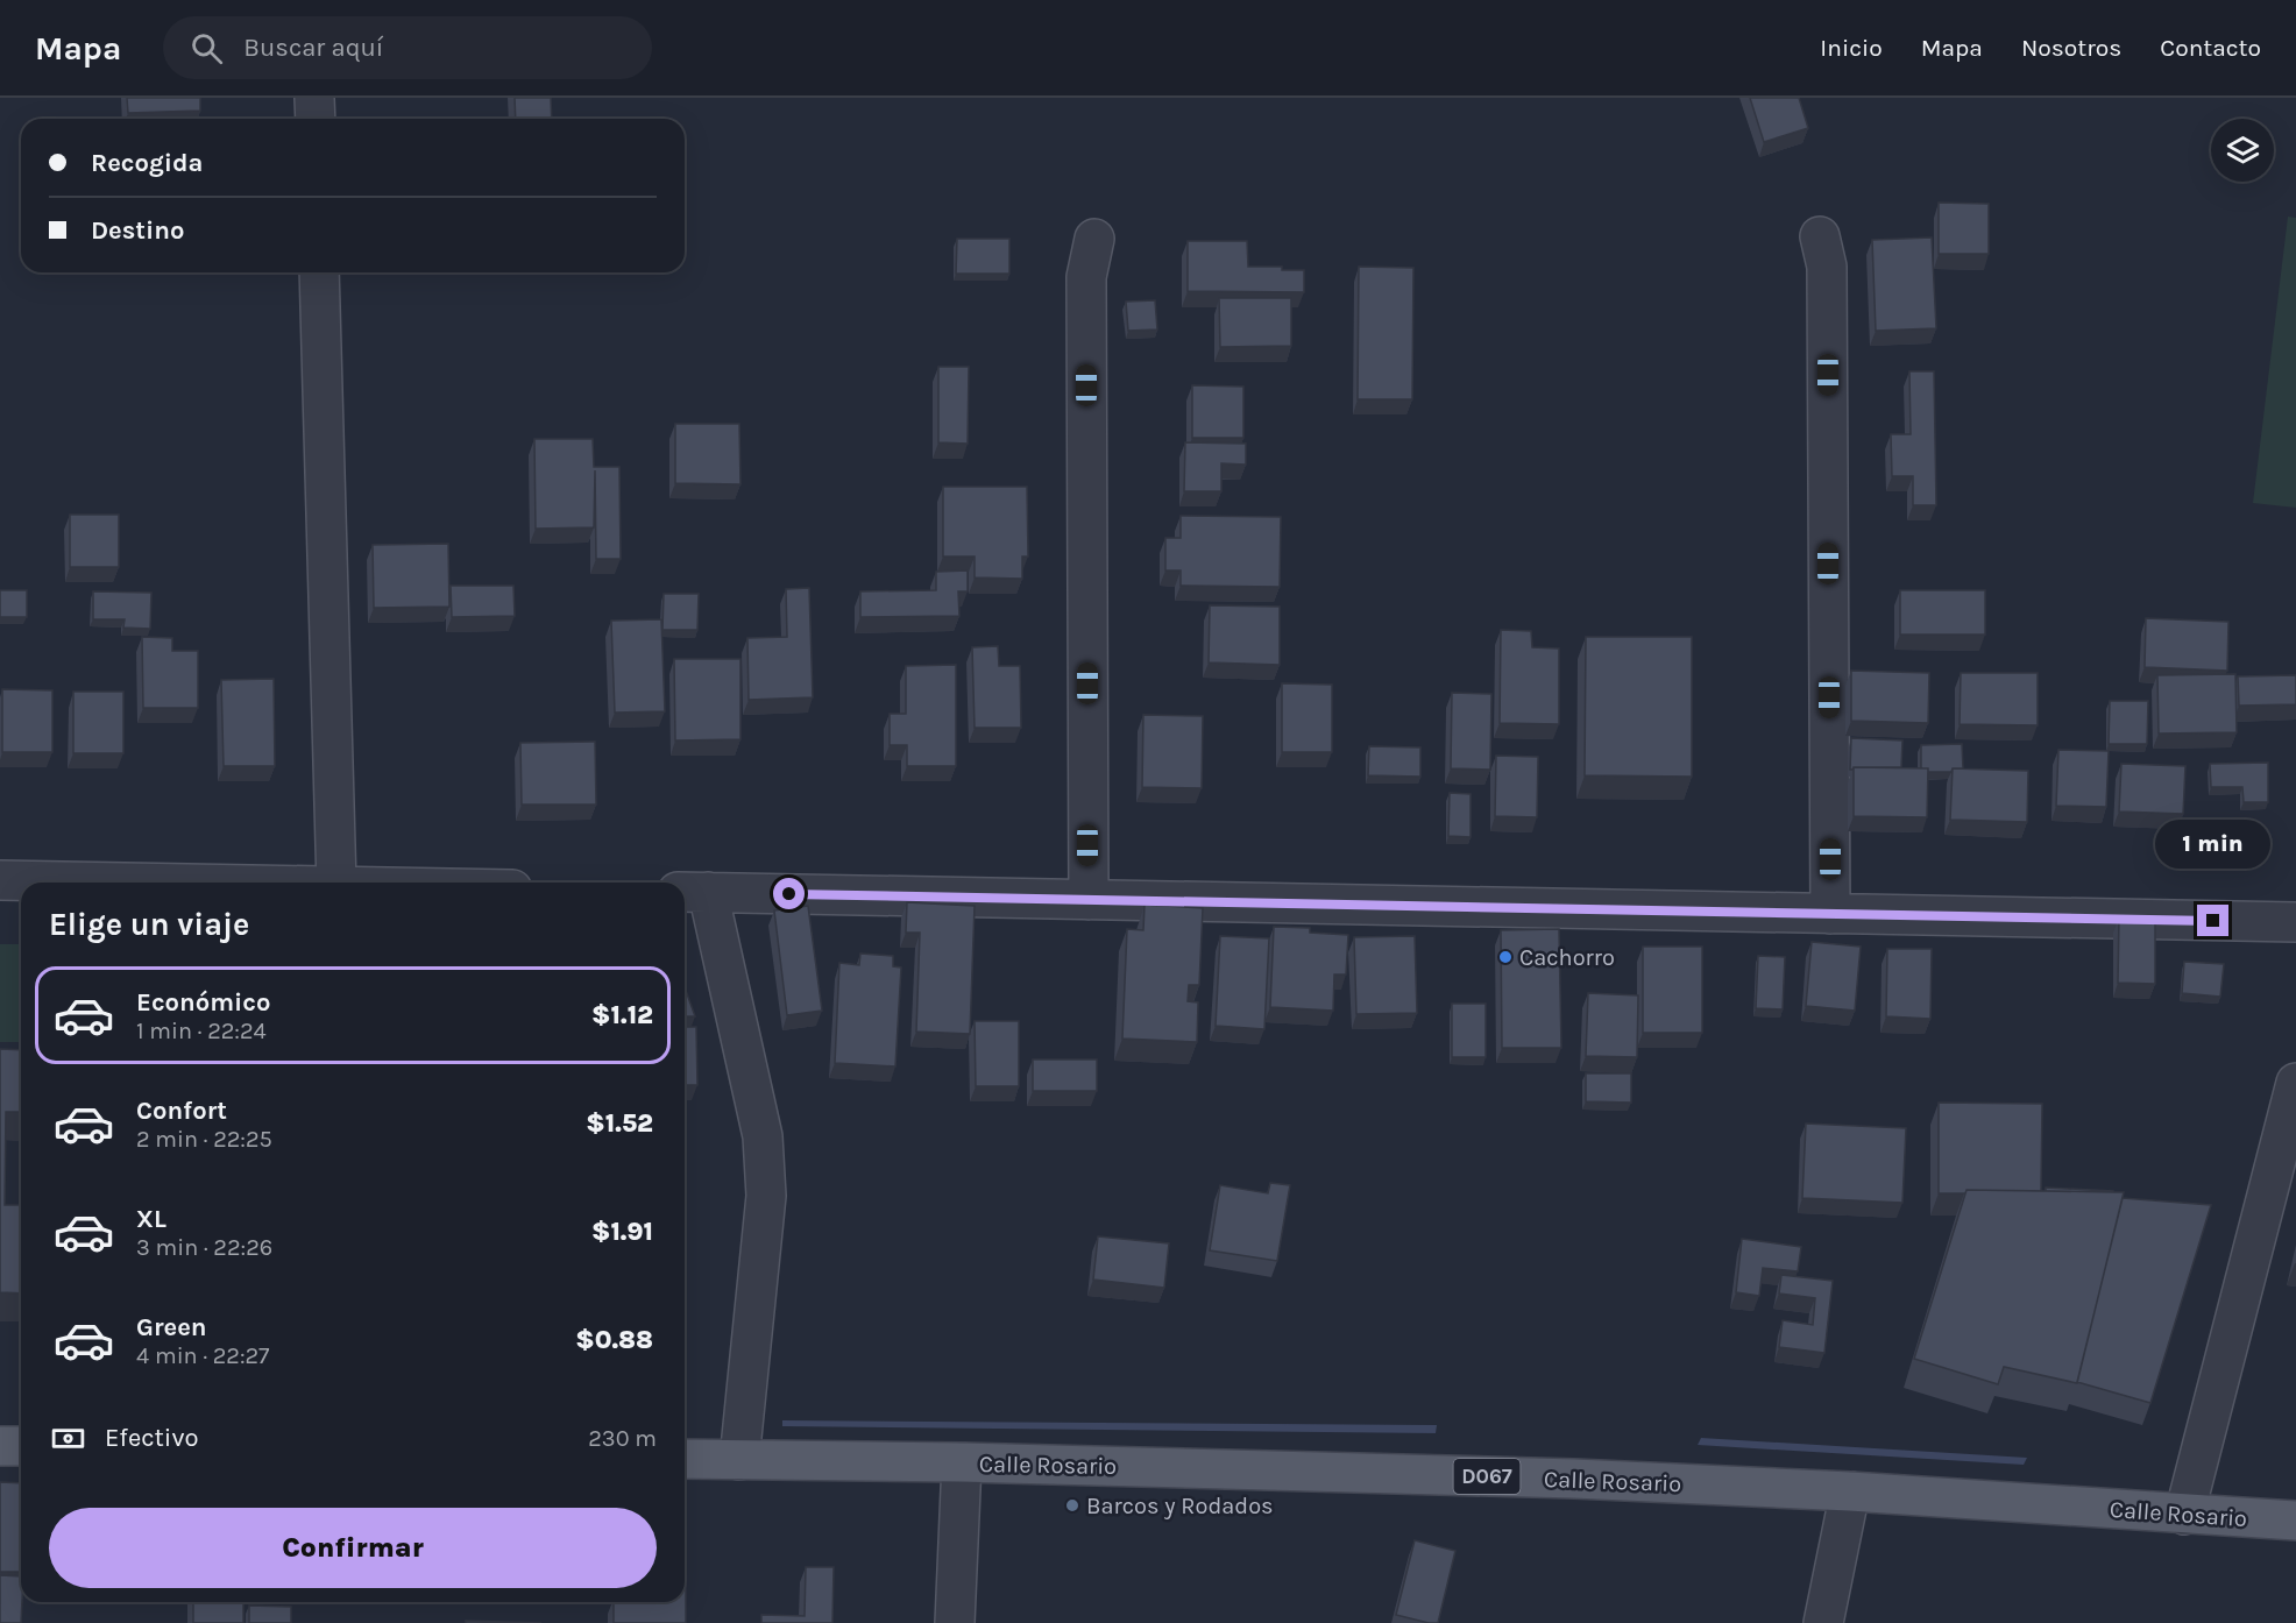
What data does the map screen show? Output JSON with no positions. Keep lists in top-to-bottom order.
{
  "streets": {
    "main road": ["Calle Rosario", "D067"]
  },
  "places": ["Cachorro", "Barcos y Rodados"],
  "page": {
    "header": "Mapa",
    "search": "Buscar aquí",
    "nav": [
      "Inicio",
      "Mapa",
      "Nosotros",
      "Contacto"
    ],
    "banner": ["Recogida", "Destino"],
    "bubble": "1 min",
    "heading": "Elige un viaje",
    "list": [
      {
        "name": "Económico",
        "note": "1 min · 22:24",
        "value": "$1.12"
      },
      {
        "name": "Confort",
        "note": "2 min · 22:25",
        "value": "$1.52"
      },
      {
        "name": "XL",
        "note": "3 min · 22:26",
        "value": "$1.91"
      },
      {
        "name": "Green",
        "note": "4 min · 22:27",
        "value": "$0.88"
      }
    ],
    "pay": ["Efectivo", "230 m"],
    "buttons": "Confirmar"
  }
}
